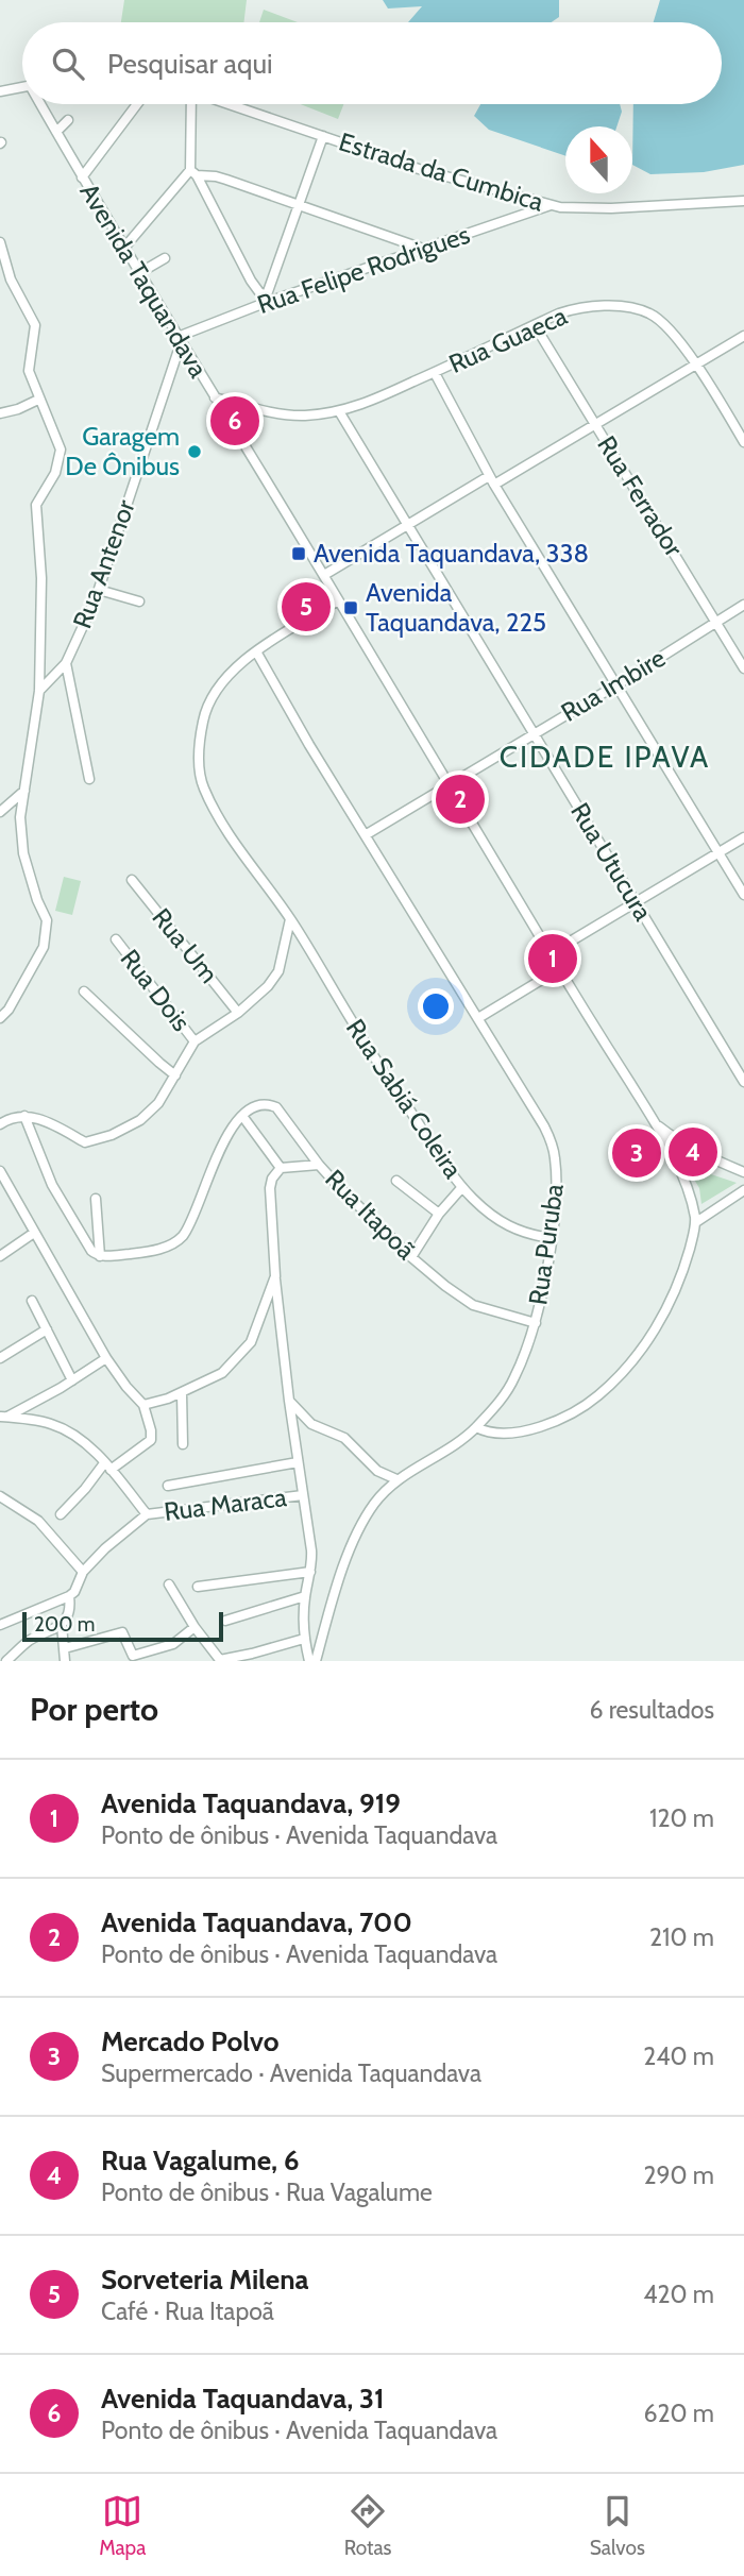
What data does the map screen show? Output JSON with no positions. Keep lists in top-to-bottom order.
{
  "streets": {
    "street": [
      "Estrada da Cumbica",
      "Rua Felipe Rodrigues",
      "Avenida Taquandava",
      "Rua Guaeca",
      "Rua Ferrador",
      "Rua Antenor",
      "Rua Imbire",
      "Rua Utucura",
      "Rua Um",
      "Rua Dois",
      "Rua Sabiá Coleira",
      "Rua Itapoã",
      "Rua Puruba",
      "Rua Maraca"
    ]
  },
  "crossings": [
    ["Estrada da Cumbica", "Rua Felipe Rodrigues"],
    ["Rua Felipe Rodrigues", "Avenida Taquandava"],
    ["Rua Felipe Rodrigues", "Rua Antenor"],
    ["Avenida Taquandava", "Rua Guaeca"],
    ["Avenida Taquandava", "Rua Antenor"],
    ["Avenida Taquandava", "Rua Imbire"],
    ["Rua Guaeca", "Rua Ferrador"],
    ["Rua Guaeca", "Rua Utucura"],
    ["Rua Ferrador", "Rua Imbire"],
    ["Rua Imbire", "Rua Utucura"],
    ["Rua Imbire", "Rua Puruba"],
    ["Rua Sabiá Coleira", "Rua Puruba"],
    ["Rua Itapoã", "Rua Puruba"]
  ],
  "districts": ["CIDADE IPAVA"],
  "places": {
    "other": ["Garagem De Ônibus"],
    "transit": ["Avenida Taquandava, 338", "Avenida Taquandava, 225"]
  },
  "scale_bar": "200 m",
  "north": "top",
  "page": {
    "search": "Pesquisar aqui",
    "pins": [
      "6",
      "5",
      "2",
      "1",
      "4",
      "3"
    ],
    "scale": "200 m",
    "heading": ["Por perto", "6 resultados"],
    "list": [
      {
        "mark": "1",
        "name": "Avenida Taquandava, 919",
        "note": "Ponto de ônibus · Avenida Taquandava",
        "value": "120 m"
      },
      {
        "mark": "2",
        "name": "Avenida Taquandava, 700",
        "note": "Ponto de ônibus · Avenida Taquandava",
        "value": "210 m"
      },
      {
        "mark": "3",
        "name": "Mercado Polvo",
        "note": "Supermercado · Avenida Taquandava",
        "value": "240 m"
      },
      {
        "mark": "4",
        "name": "Rua Vagalume, 6",
        "note": "Ponto de ônibus · Rua Vagalume",
        "value": "290 m"
      },
      {
        "mark": "5",
        "name": "Sorveteria Milena",
        "note": "Café · Rua Itapoã",
        "value": "420 m"
      },
      {
        "mark": "6",
        "name": "Avenida Taquandava, 31",
        "note": "Ponto de ônibus · Avenida Taquandava",
        "value": "620 m"
      }
    ],
    "nav": ["Mapa", "Rotas", "Salvos"]
  }
}
